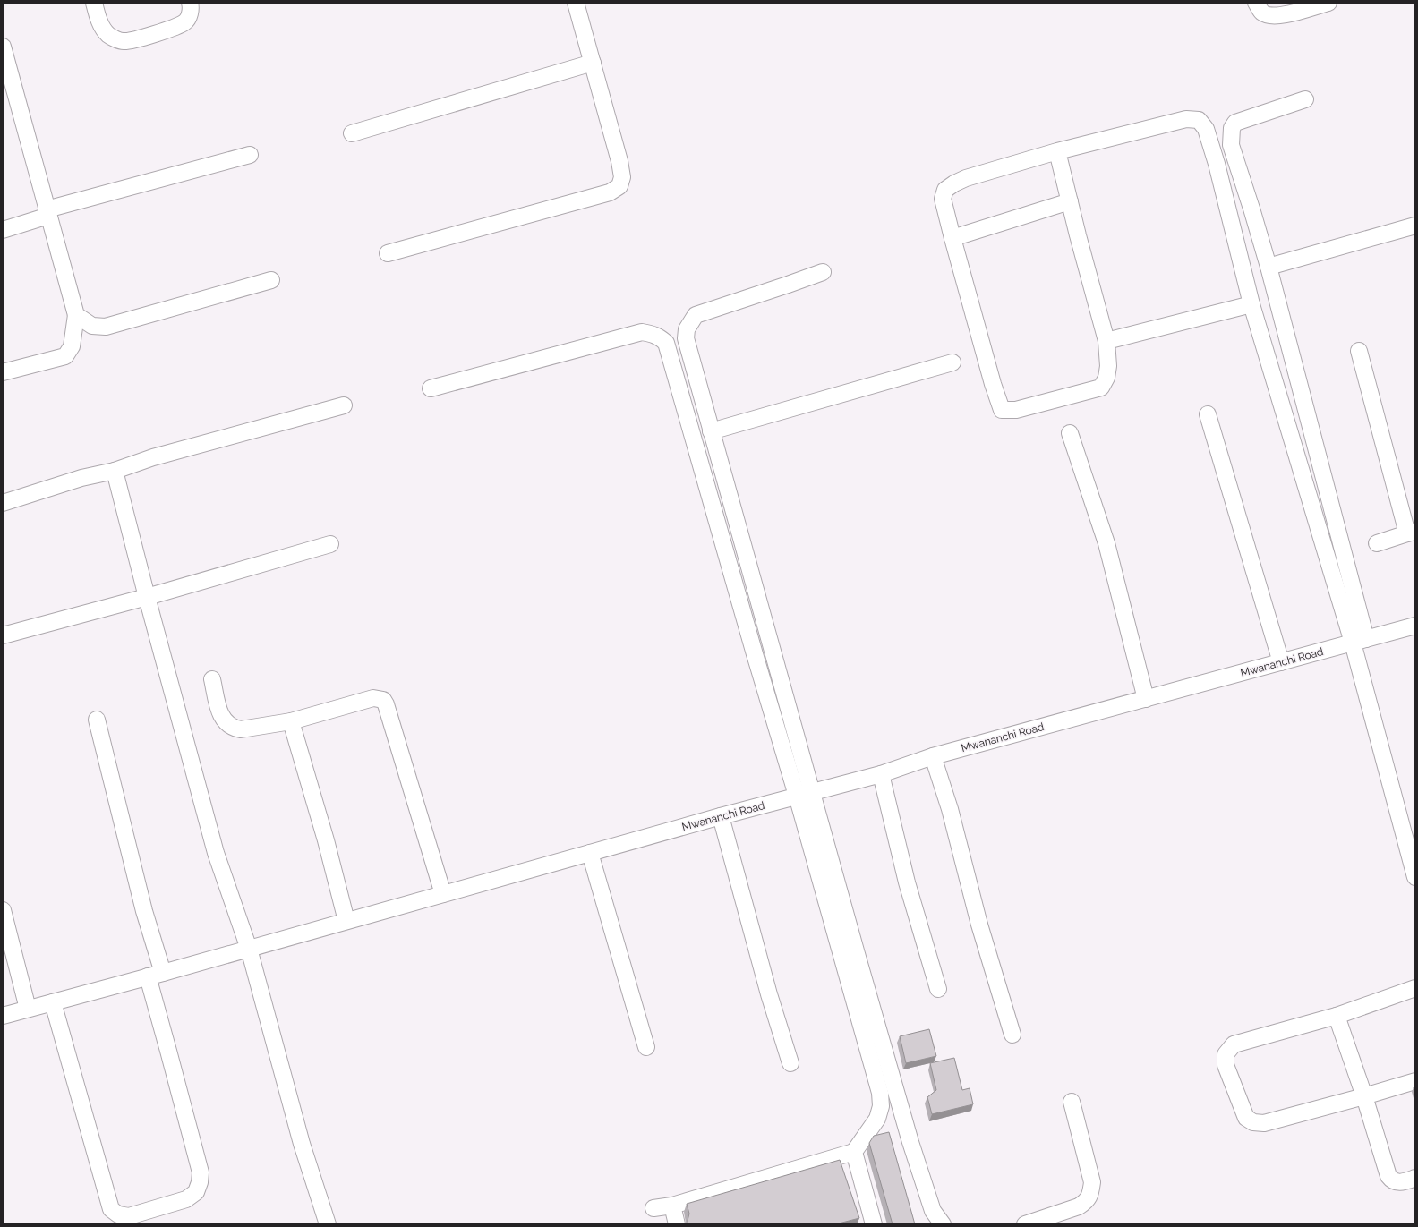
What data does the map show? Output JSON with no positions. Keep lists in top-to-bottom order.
{
  "streets": {
    "street": ["Mwananchi Road"]
  }
}
